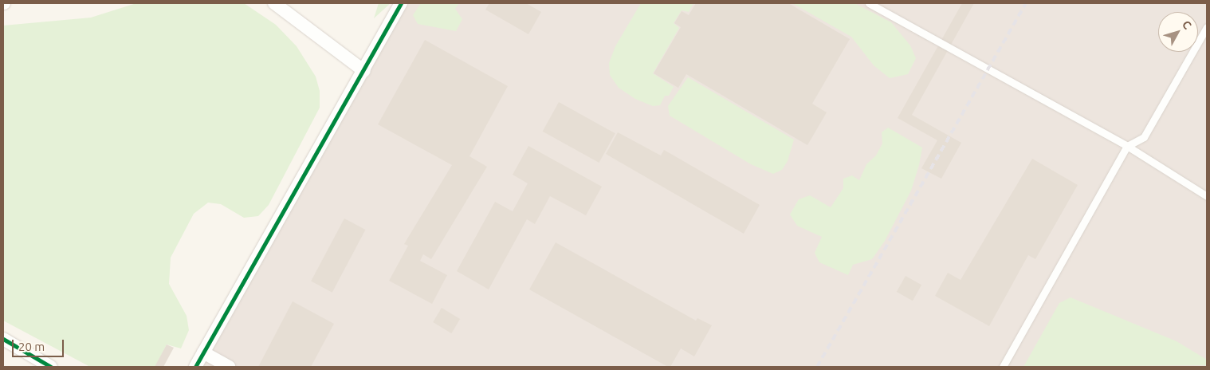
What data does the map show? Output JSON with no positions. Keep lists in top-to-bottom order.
{
  "scale_bar": "20 m",
  "north": "top right"
}
